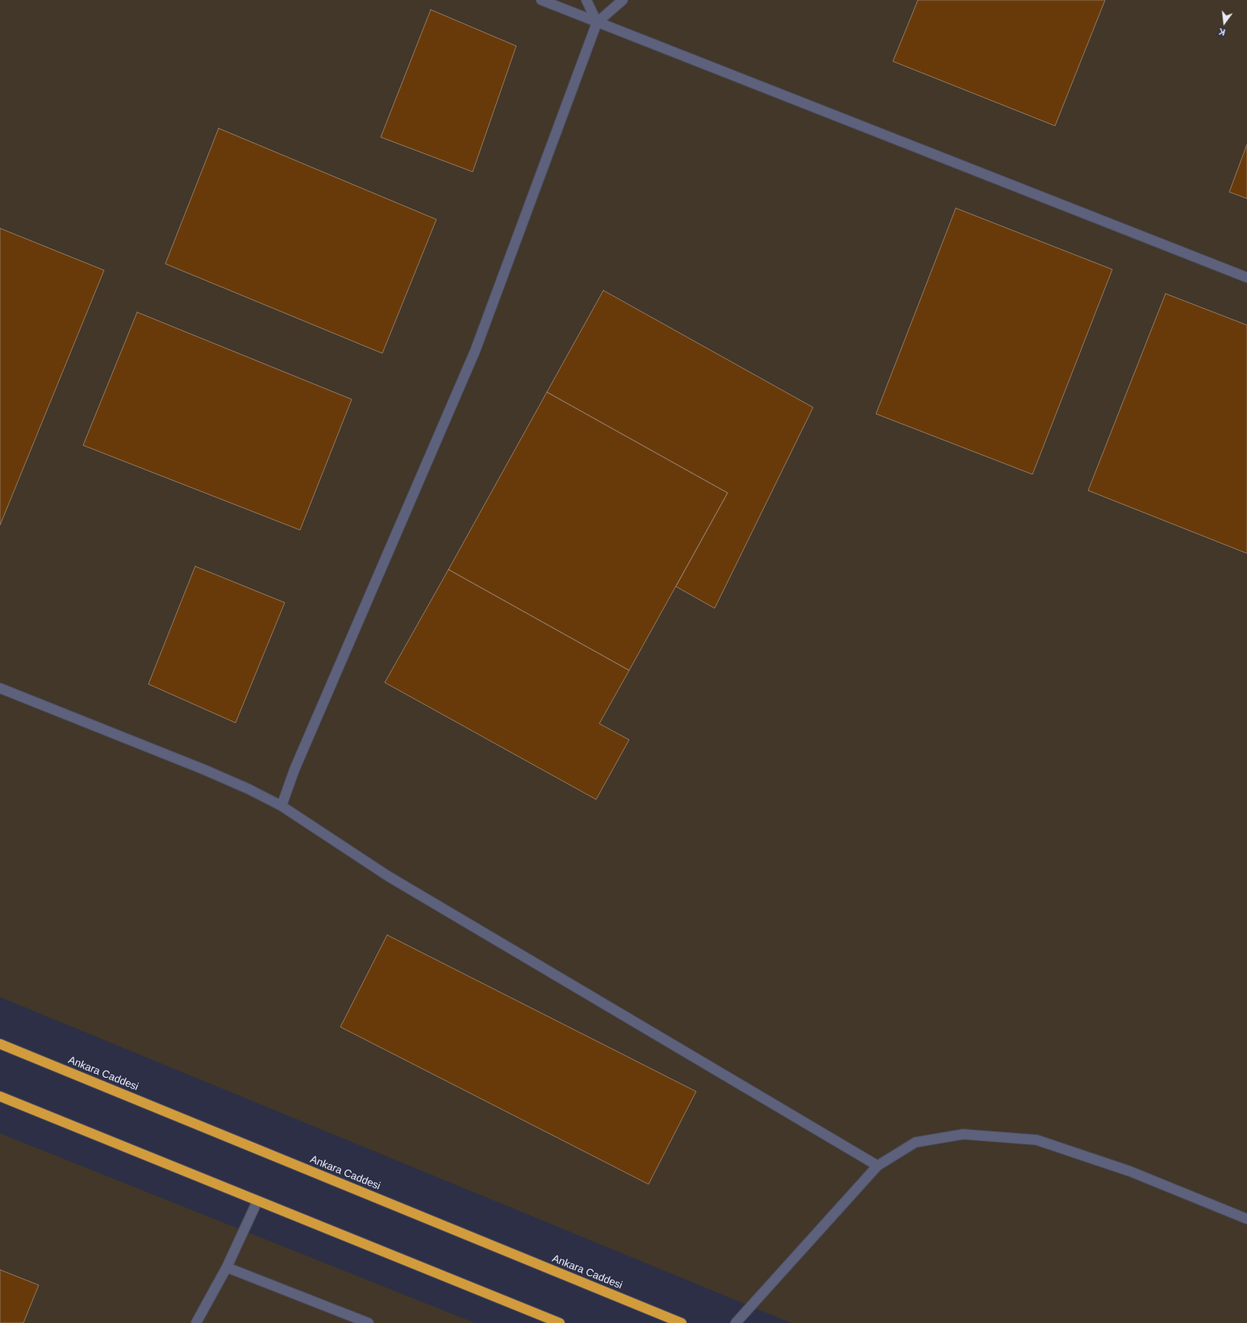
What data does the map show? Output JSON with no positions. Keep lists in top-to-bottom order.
{
  "streets": {
    "highway": ["Ankara Caddesi"]
  },
  "north": "bottom"
}
